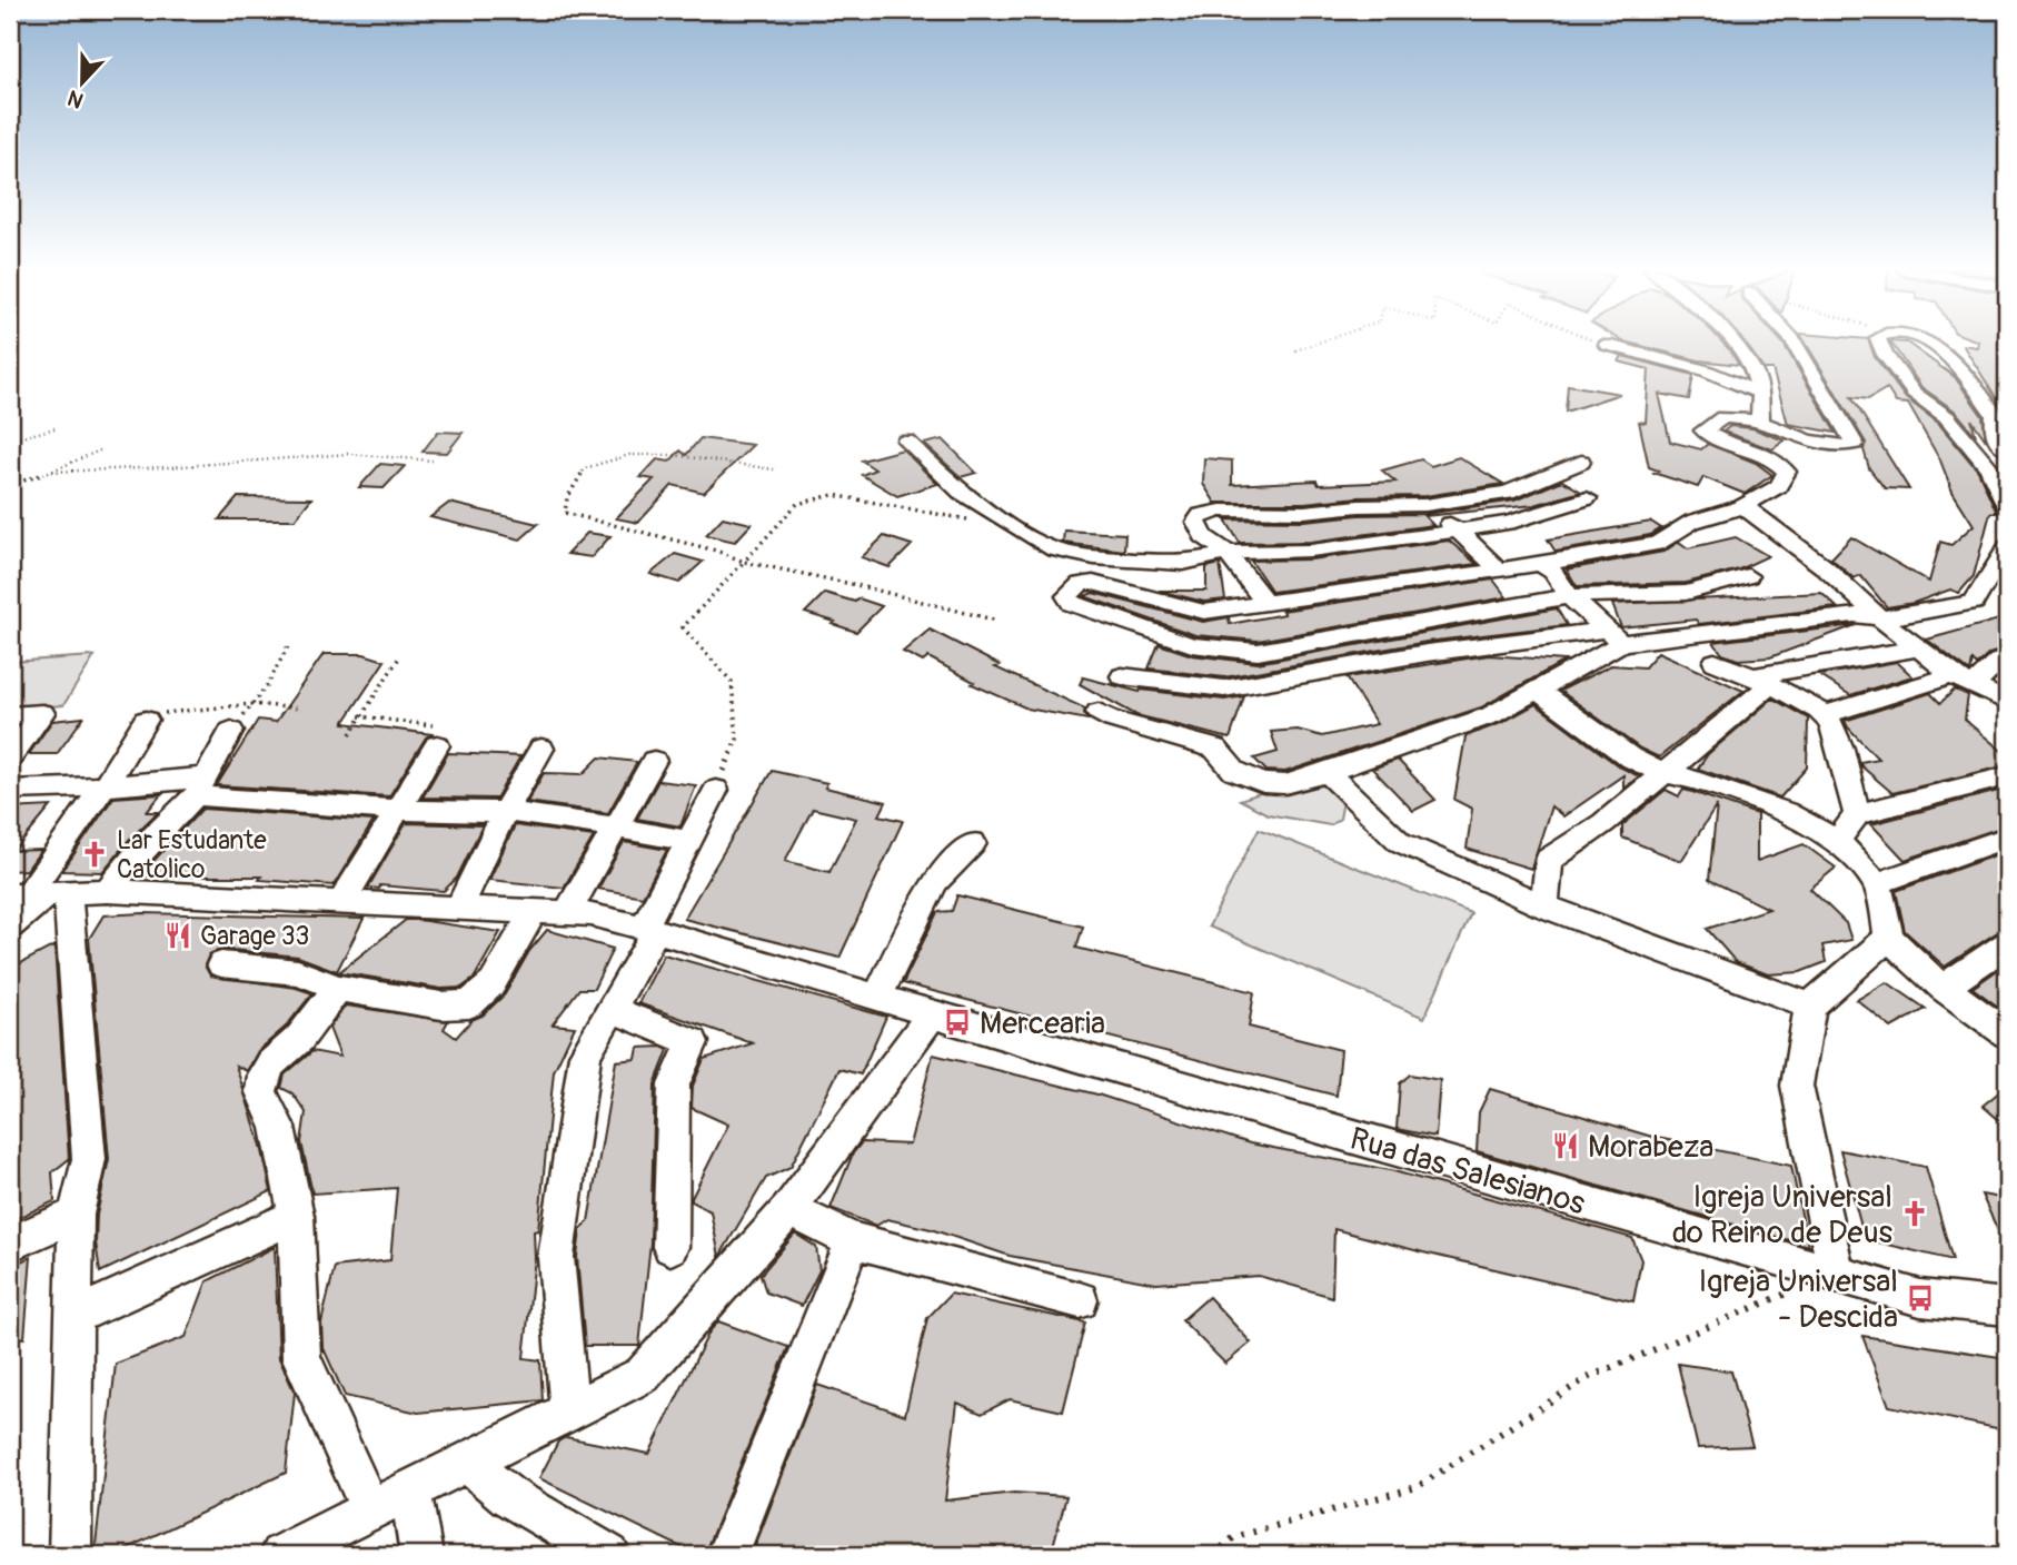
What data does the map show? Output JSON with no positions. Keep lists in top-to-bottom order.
{
  "streets": {
    "street": ["Rua das Salesianos"]
  },
  "places": {
    "church": ["Lar Estudante Catolico", "Igreja Universal do Reino de Deus"],
    "restaurant": ["Garage 33", "Morabeza"],
    "bus stop": ["Mercearia", "Igreja Universal - Descida"]
  },
  "north": "bottom"
}
